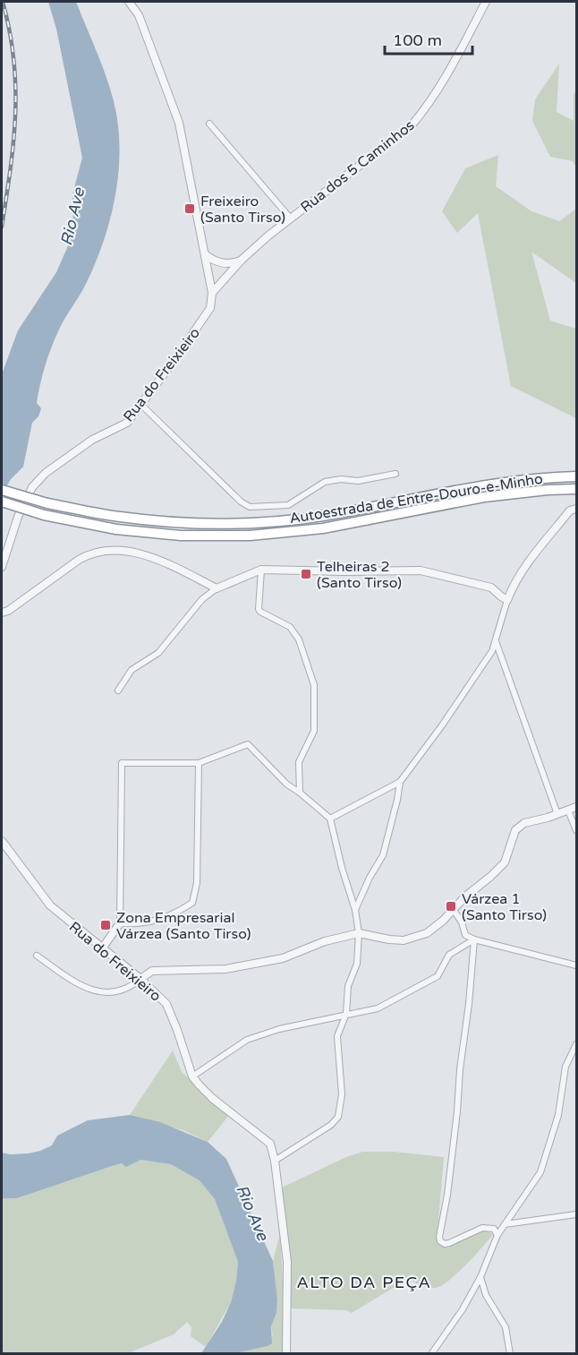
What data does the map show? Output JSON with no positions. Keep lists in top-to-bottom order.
{
  "streets": {
    "highway": ["Autoestrada de Entre-Douro-e-Minho"],
    "street": ["Rua dos 5 Caminhos", "Rua do Freixieiro"]
  },
  "crossings": [
    ["Rua dos 5 Caminhos", "Rua do Freixieiro"]
  ],
  "districts": ["ALTO DA PEÇA"],
  "water": ["Rio Ave"],
  "places": {
    "transit": [
      "Freixeiro (Santo Tirso)",
      "Telheiras 2 (Santo Tirso)",
      "Várzea 1 (Santo Tirso)",
      "Zona Empresarial Várzea (Santo Tirso)"
    ]
  },
  "scale_bar": "100 m"
}
